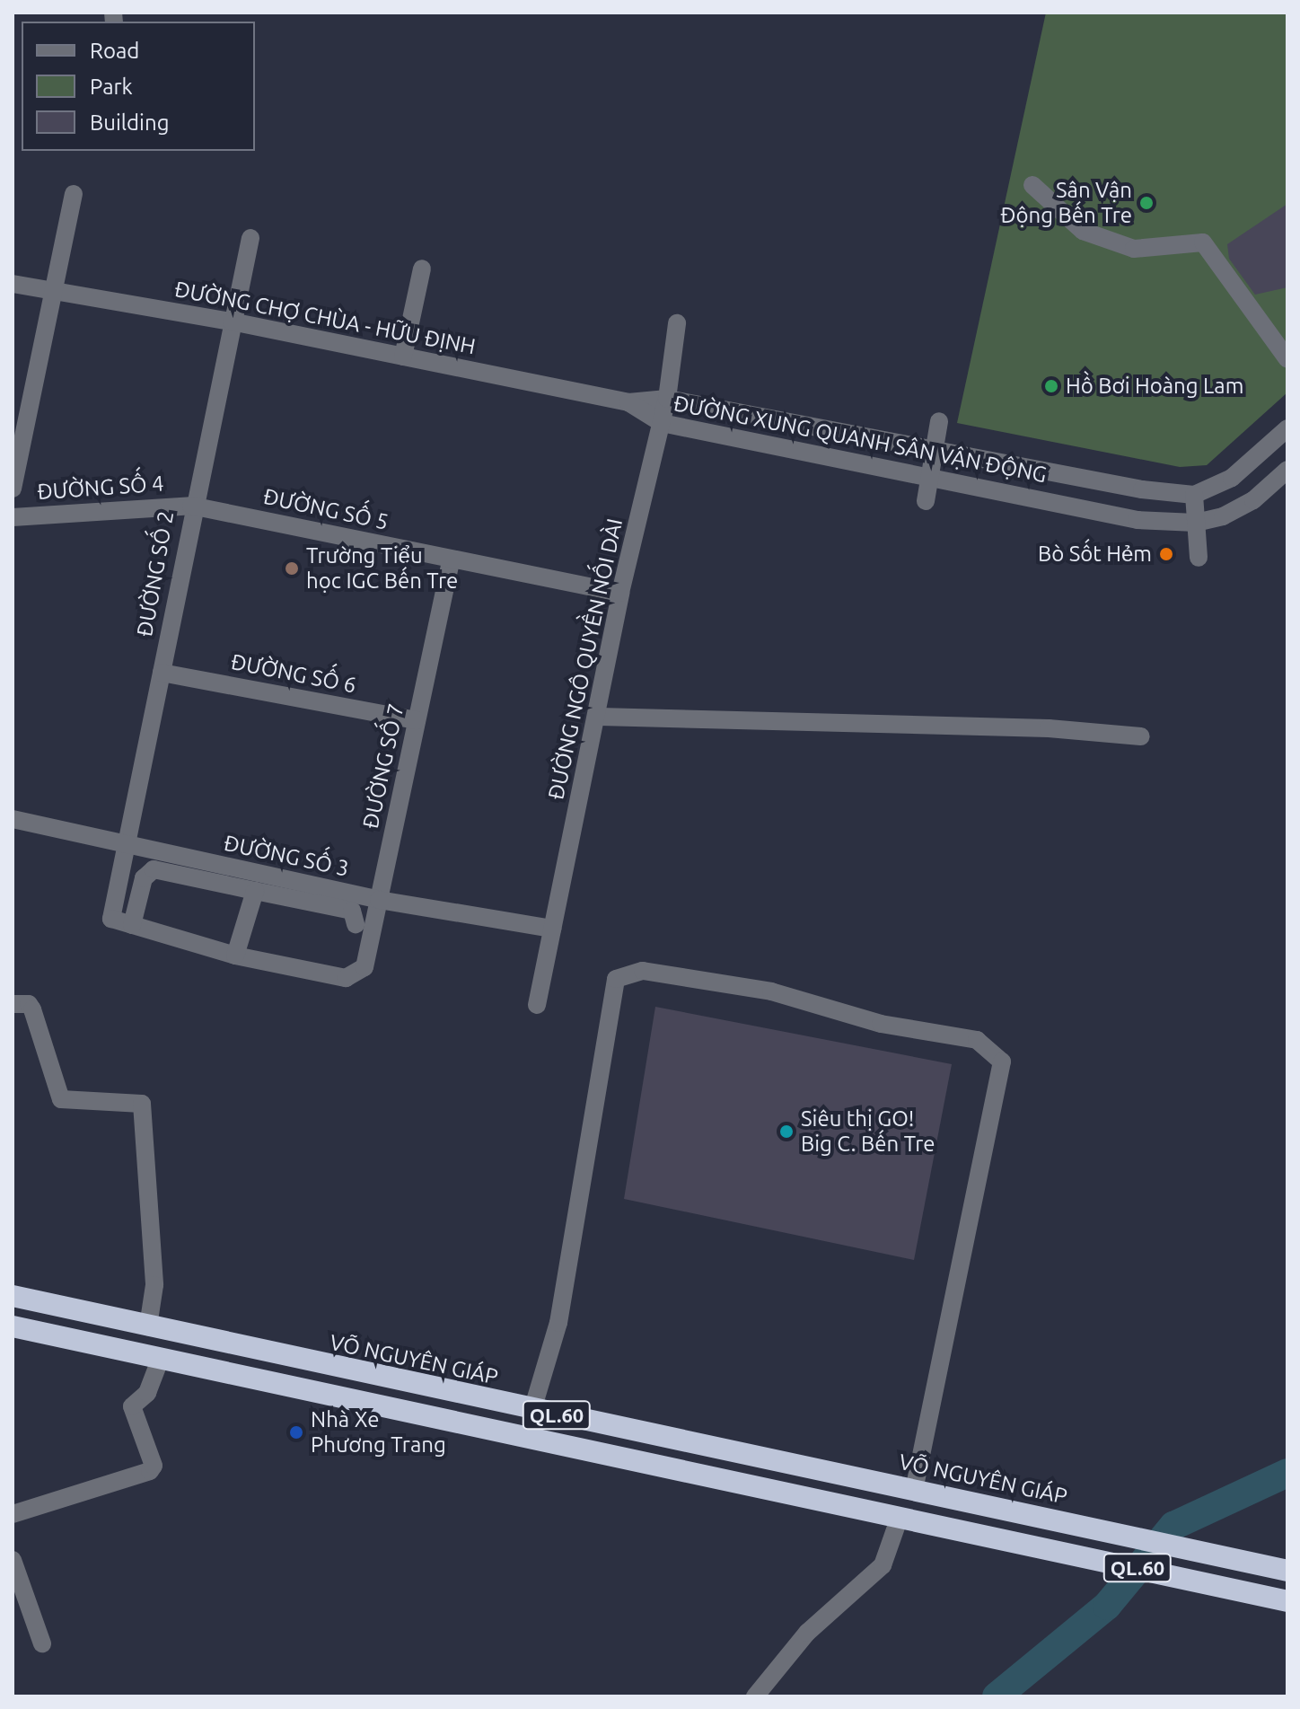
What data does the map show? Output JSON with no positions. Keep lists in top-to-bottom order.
{
  "streets": {
    "highway": ["VÕ NGUYÊN GIÁP", "QL.60"],
    "street": [
      "ĐƯỜNG CHỢ CHÙA - HỮU ĐỊNH",
      "ĐƯỜNG XUNG QUANH SÂN VẬN ĐỘNG",
      "ĐƯỜNG SỐ 4",
      "ĐƯỜNG SỐ 5",
      "ĐƯỜNG SỐ 2",
      "ĐƯỜNG NGÔ QUYỀN NỐI DÀI",
      "ĐƯỜNG SỐ 6",
      "ĐƯỜNG SỐ 7",
      "ĐƯỜNG SỐ 3"
    ]
  },
  "crossings": [
    ["ĐƯỜNG CHỢ CHÙA - HỮU ĐỊNH", "ĐƯỜNG XUNG QUANH SÂN VẬN ĐỘNG"],
    ["ĐƯỜNG CHỢ CHÙA - HỮU ĐỊNH", "ĐƯỜNG SỐ 2"],
    ["ĐƯỜNG XUNG QUANH SÂN VẬN ĐỘNG", "ĐƯỜNG NGÔ QUYỀN NỐI DÀI"],
    ["ĐƯỜNG SỐ 4", "ĐƯỜNG SỐ 5"],
    ["ĐƯỜNG SỐ 4", "ĐƯỜNG SỐ 2"],
    ["ĐƯỜNG SỐ 5", "ĐƯỜNG SỐ 2"],
    ["ĐƯỜNG SỐ 5", "ĐƯỜNG NGÔ QUYỀN NỐI DÀI"],
    ["ĐƯỜNG SỐ 5", "ĐƯỜNG SỐ 7"],
    ["ĐƯỜNG SỐ 2", "ĐƯỜNG SỐ 6"],
    ["ĐƯỜNG SỐ 2", "ĐƯỜNG SỐ 3"],
    ["ĐƯỜNG NGÔ QUYỀN NỐI DÀI", "ĐƯỜNG SỐ 3"],
    ["ĐƯỜNG SỐ 6", "ĐƯỜNG SỐ 7"],
    ["ĐƯỜNG SỐ 7", "ĐƯỜNG SỐ 3"]
  ],
  "places": [
    "Sân Vận Động Bến Tre",
    "Hồ Bơi Hoàng Lam",
    "Bò Sốt Hẻm",
    "Trường Tiểu học IGC Bến Tre",
    "Siêu thị GO! Big C. Bến Tre",
    "Nhà Xe Phương Trang"
  ],
  "legend": ["Road", "Park", "Building"]
}
